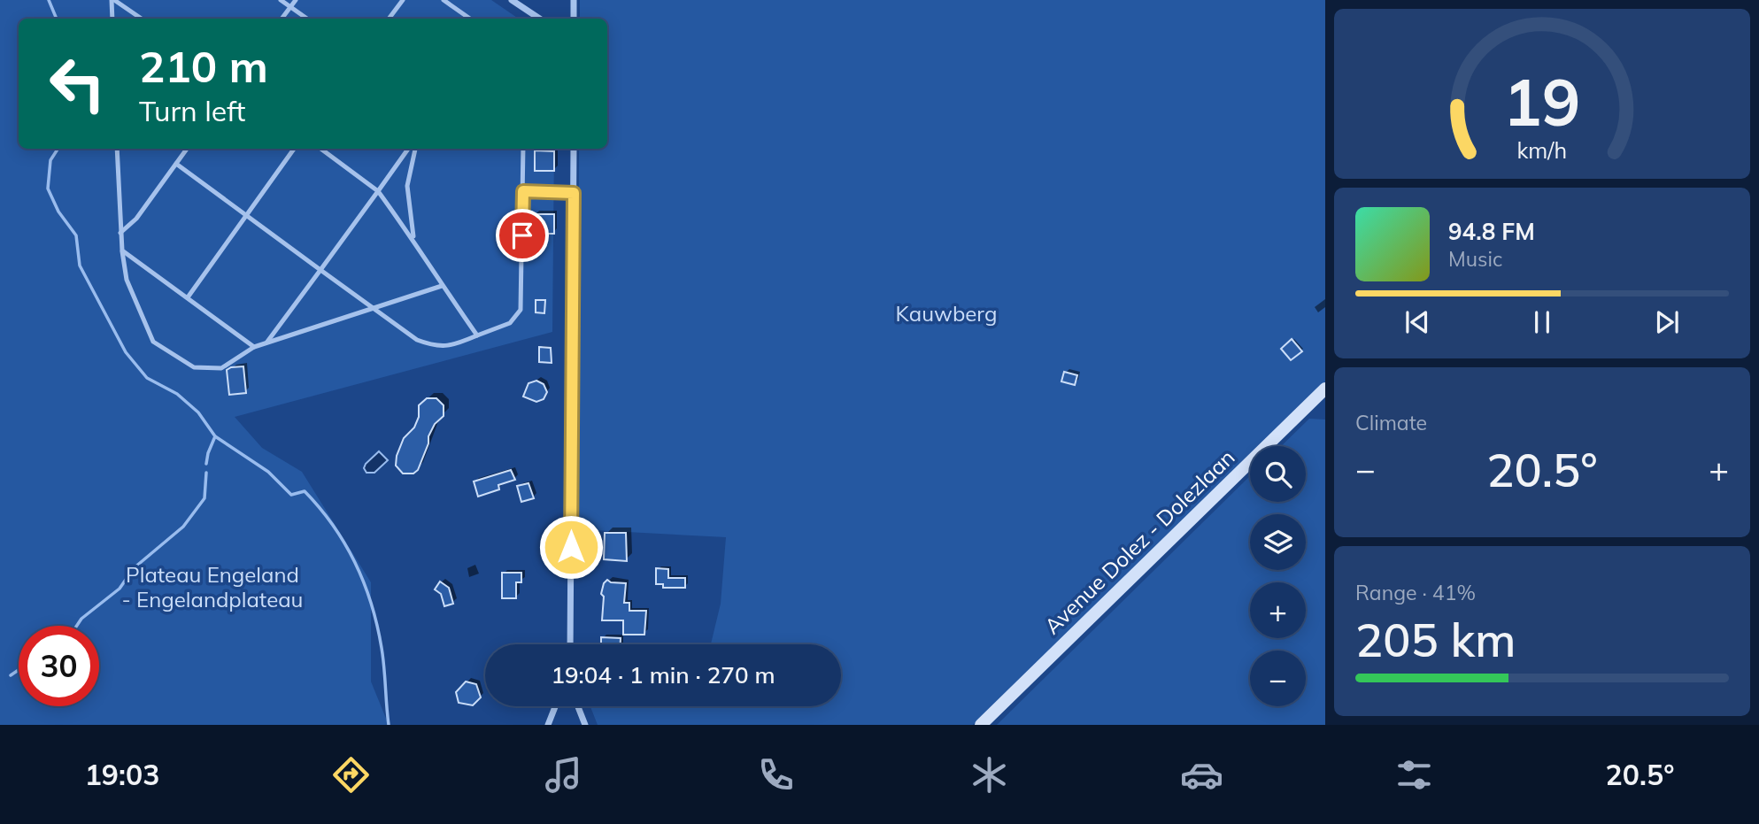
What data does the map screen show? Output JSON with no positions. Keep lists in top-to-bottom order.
{
  "streets": {
    "street": ["Avenue Dolez - Dolezlaan"]
  },
  "parks": ["Kauwberg", "Plateau Engeland - Engelandplateau"],
  "page": {
    "turn": ["210 m", "Turn left"],
    "song": ["94.8 FM", "Music"],
    "tile": [
      "Climate",
      ["Range · 41%", "205 km"]
    ],
    "heat": ["−", "20.5°", "+"],
    "map_buttons": ["+", "−"],
    "limit": "30",
    "trip": "19:04 · 1 min · 270 m",
    "tabs": ["19:03", "20.5°"],
    "gauge": ["19", "km/h"]
  }
}
